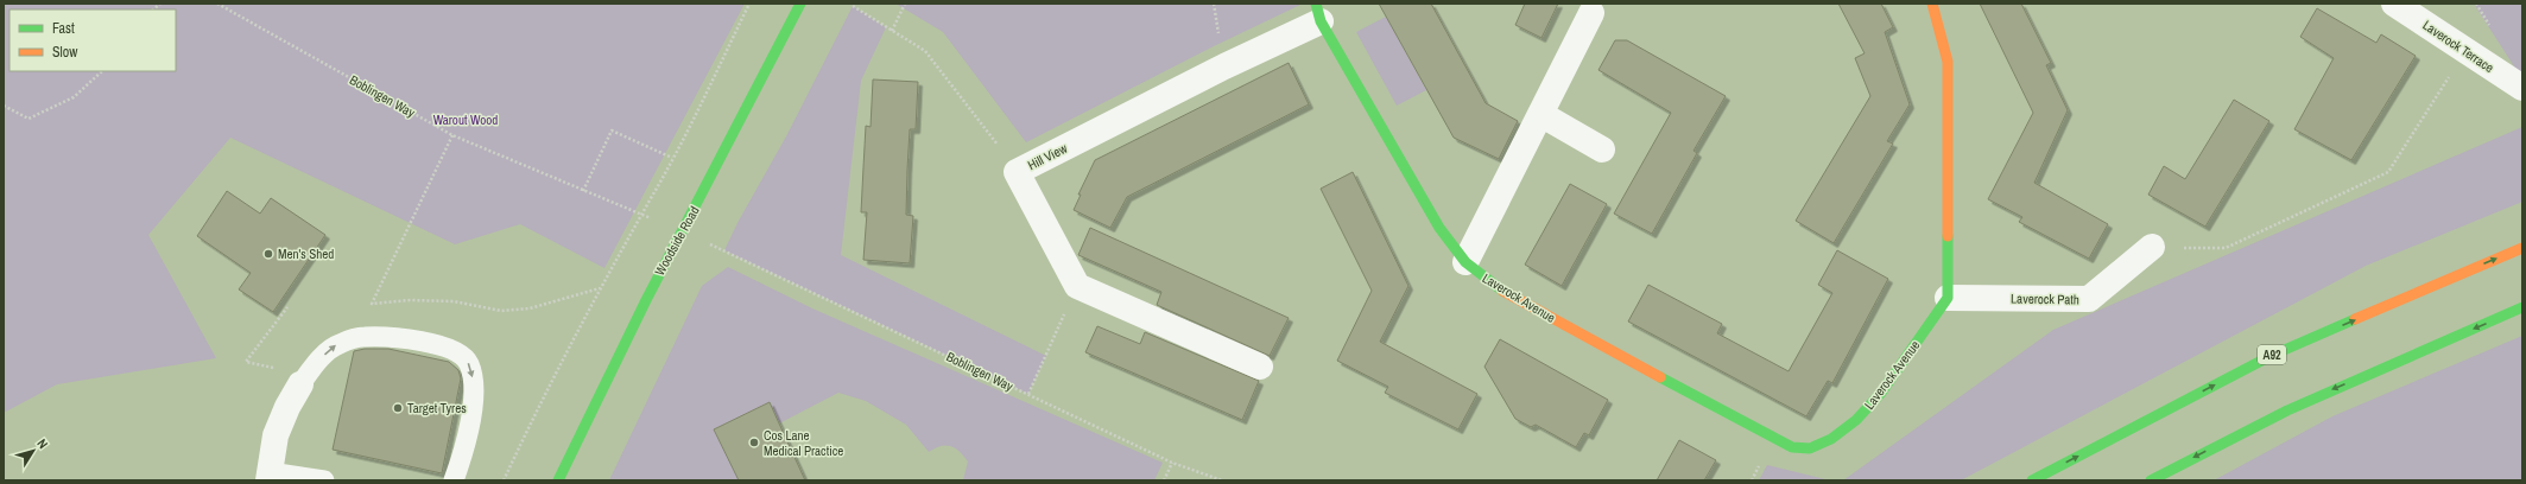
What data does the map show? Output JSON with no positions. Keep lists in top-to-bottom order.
{
  "streets": {
    "main road": ["Woodside Road", "Laverock Avenue", "A92"],
    "street": ["Laverock Terrace", "Hill View", "Laverock Path"],
    "path": ["Boblingen Way"]
  },
  "crossings": [
    ["Hill View", "Laverock Avenue"],
    ["Laverock Avenue", "Laverock Path"]
  ],
  "parks": ["Warout Wood"],
  "places": ["Men's Shed", "Target Tyres", "Cos Lane Medical Practice"],
  "legend": ["Fast", "Slow"],
  "north": "top right"
}
